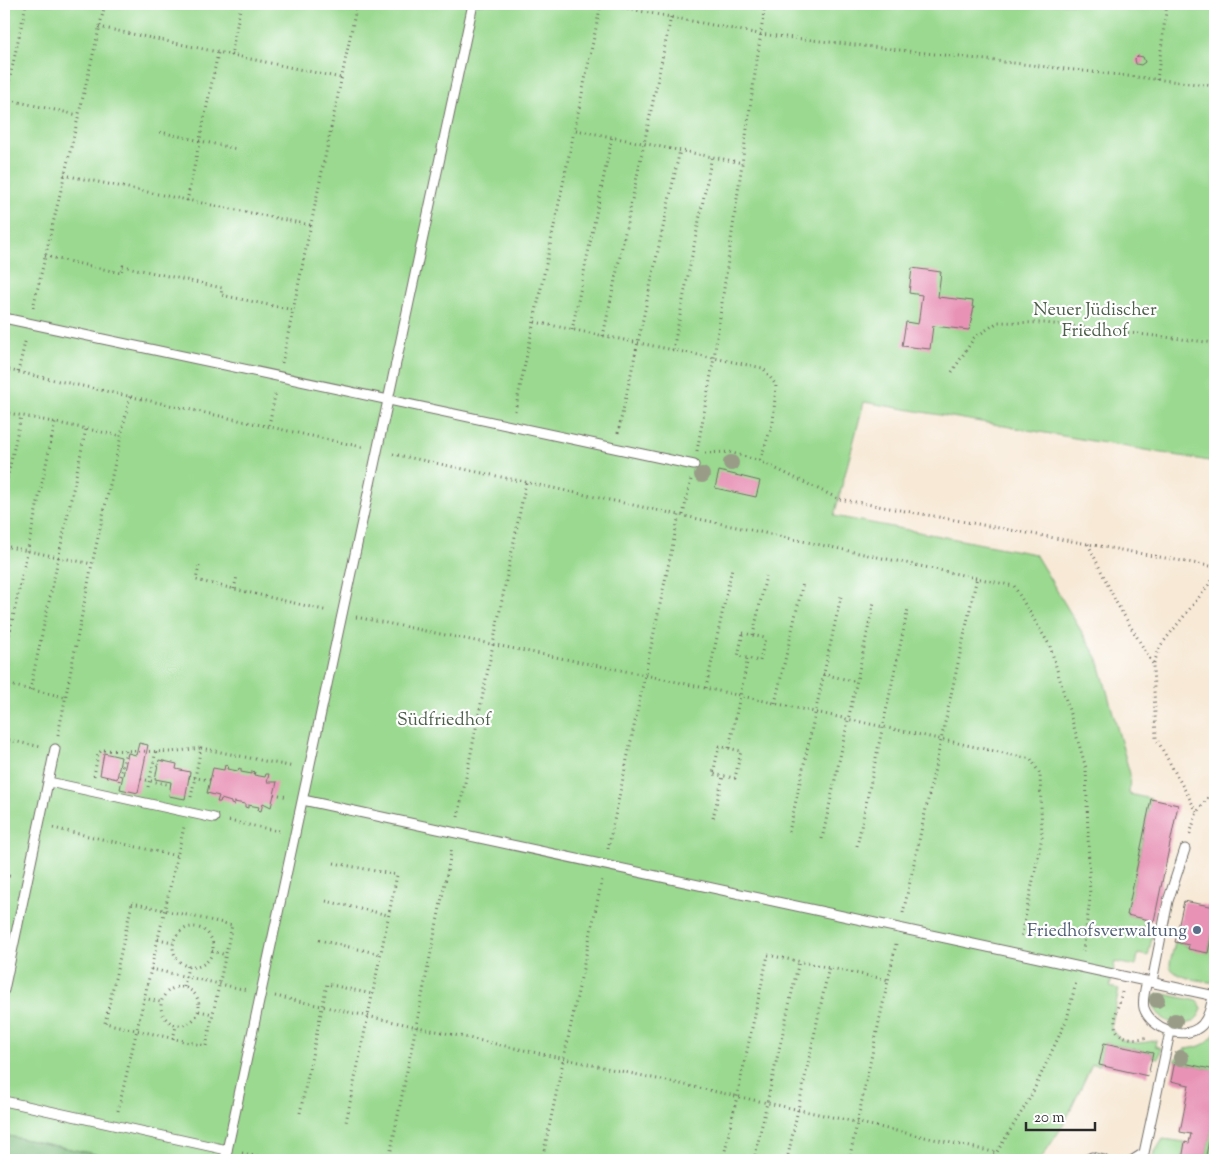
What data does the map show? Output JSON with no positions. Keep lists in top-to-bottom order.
{
  "parks": ["Neuer Jüdischer Friedhof", "Südfriedhof"],
  "places": ["Friedhofsverwaltung"],
  "scale_bar": "20 m"
}
